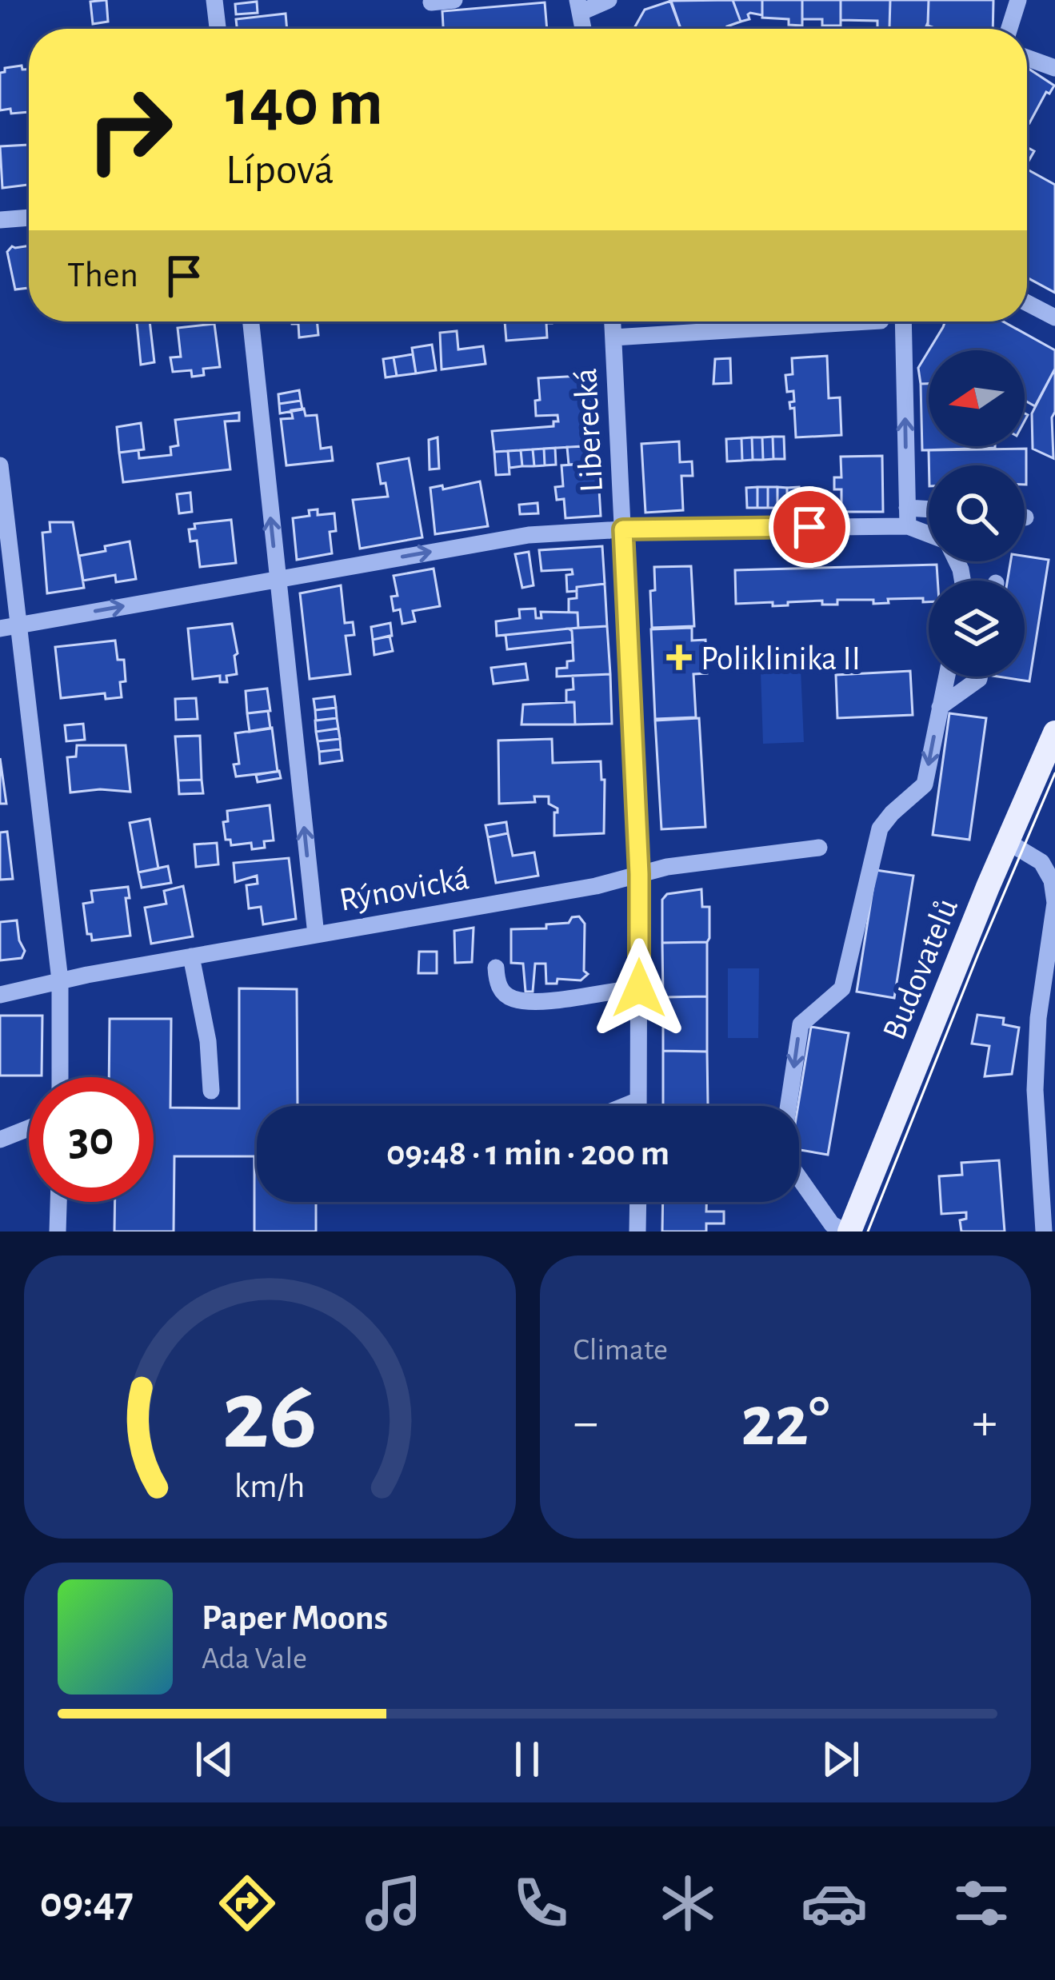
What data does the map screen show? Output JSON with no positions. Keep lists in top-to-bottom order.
{
  "streets": {
    "main road": ["Budovatelů"],
    "street": ["Liberecká", "Rýnovická"]
  },
  "crossings": [
    ["Liberecká", "Rýnovická"]
  ],
  "places": {
    "health": ["Poliklinika II"]
  },
  "north": "left",
  "page": {
    "turn": ["140 m", "Lípová"],
    "then": "Then",
    "limit": "30",
    "trip": "09:48 · 1 min · 200 m",
    "tile": "Climate",
    "heat": ["−", "22°", "+"],
    "song": ["Paper Moons", "Ada Vale"],
    "tabs": "09:47",
    "gauge": ["26", "km/h"]
  }
}
